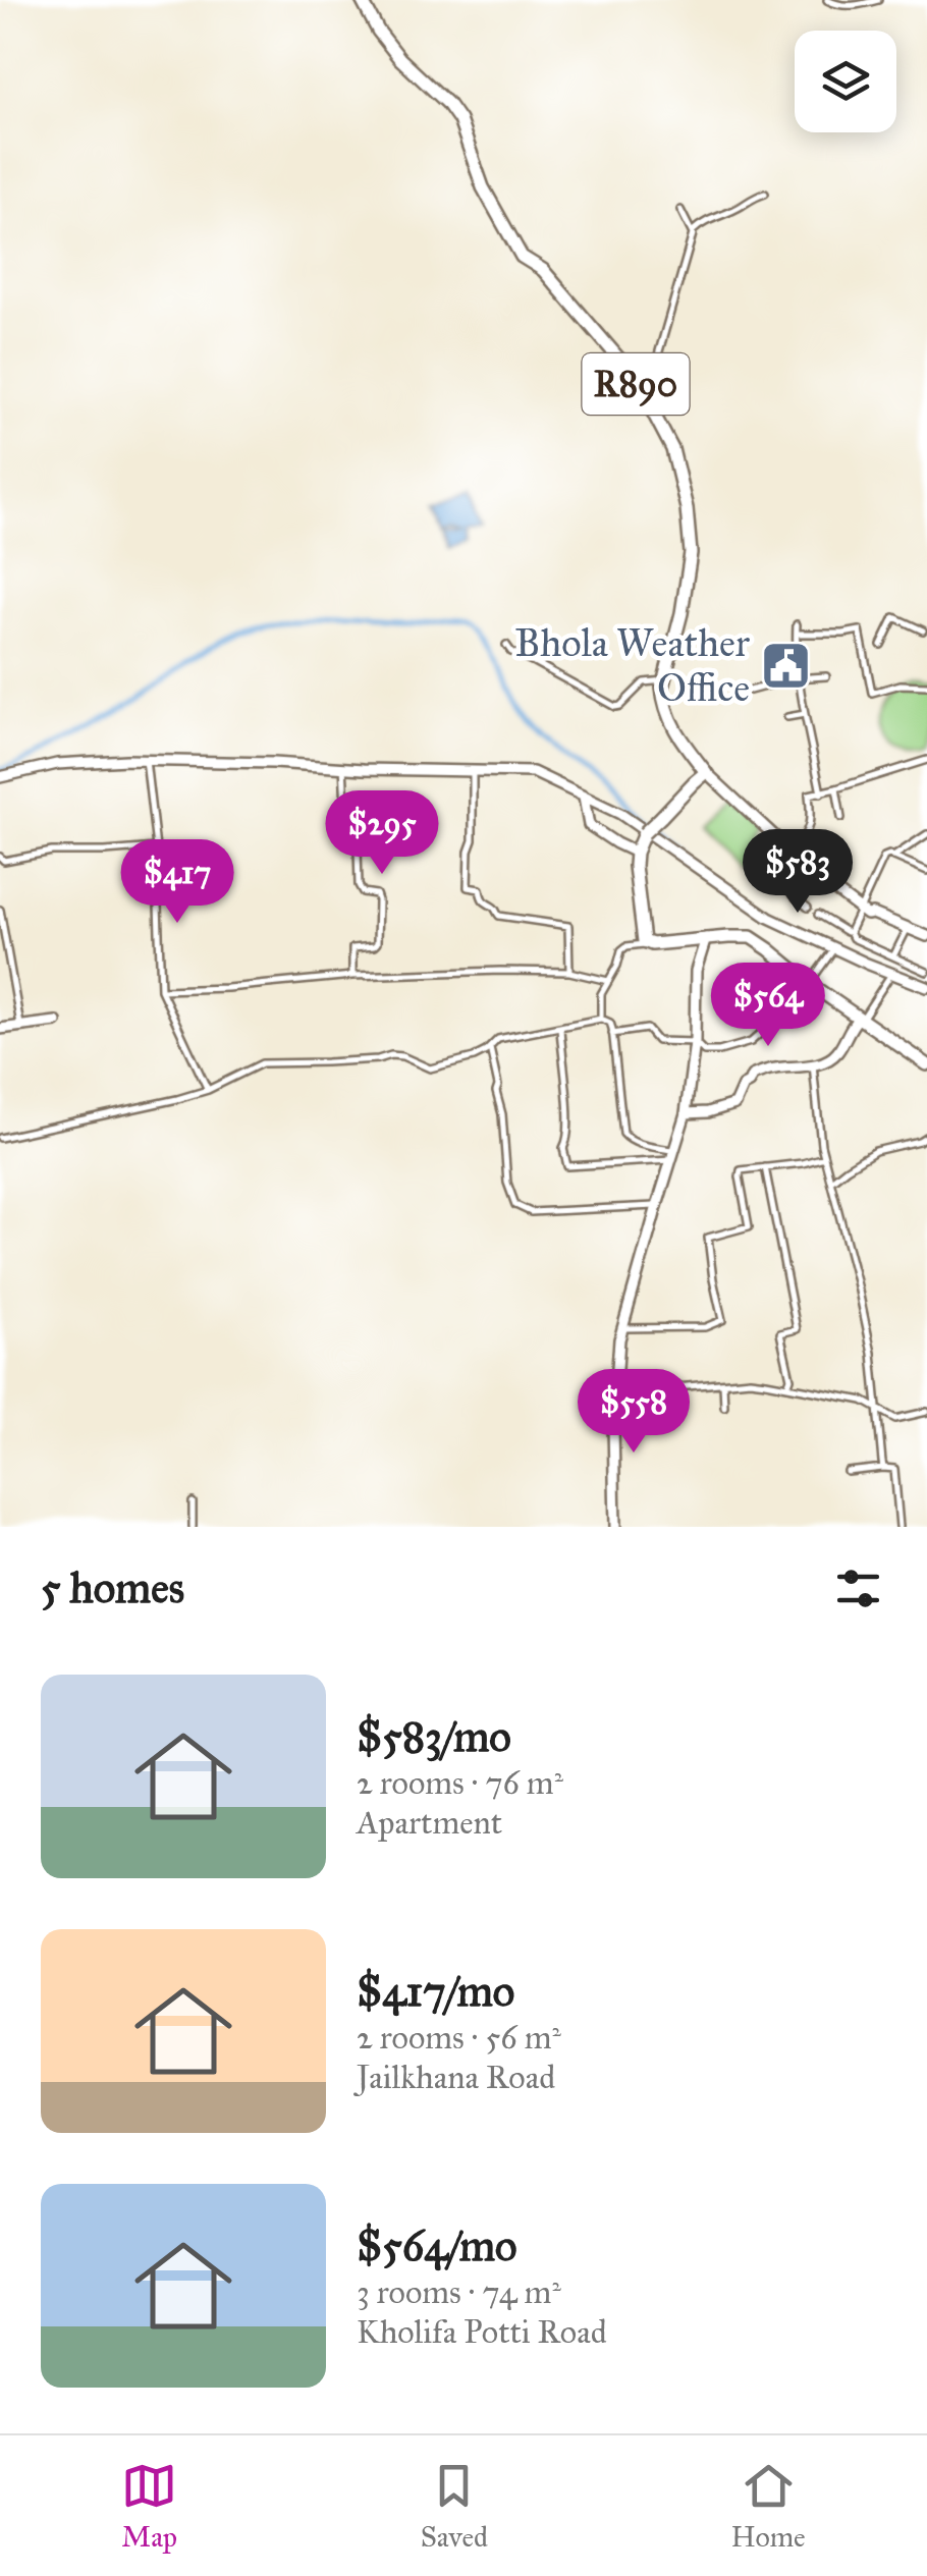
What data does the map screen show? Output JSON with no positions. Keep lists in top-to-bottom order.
{
  "streets": {
    "main road": ["R890"]
  },
  "places": {
    "public building": ["Bhola Weather Office"]
  },
  "page": {
    "price": [
      "$295",
      "$583",
      "$417",
      "$564",
      "$558"
    ],
    "heading": "5 homes",
    "list": [
      {
        "name": "$583/mo",
        "note": "2 rooms · 76 m² · Apartment"
      },
      {
        "name": "$417/mo",
        "note": "2 rooms · 56 m² · Jailkhana Road"
      },
      {
        "name": "$564/mo",
        "note": "3 rooms · 74 m² · Kholifa Potti Road"
      }
    ],
    "tabs": ["Map", "Saved", "Home"]
  }
}
